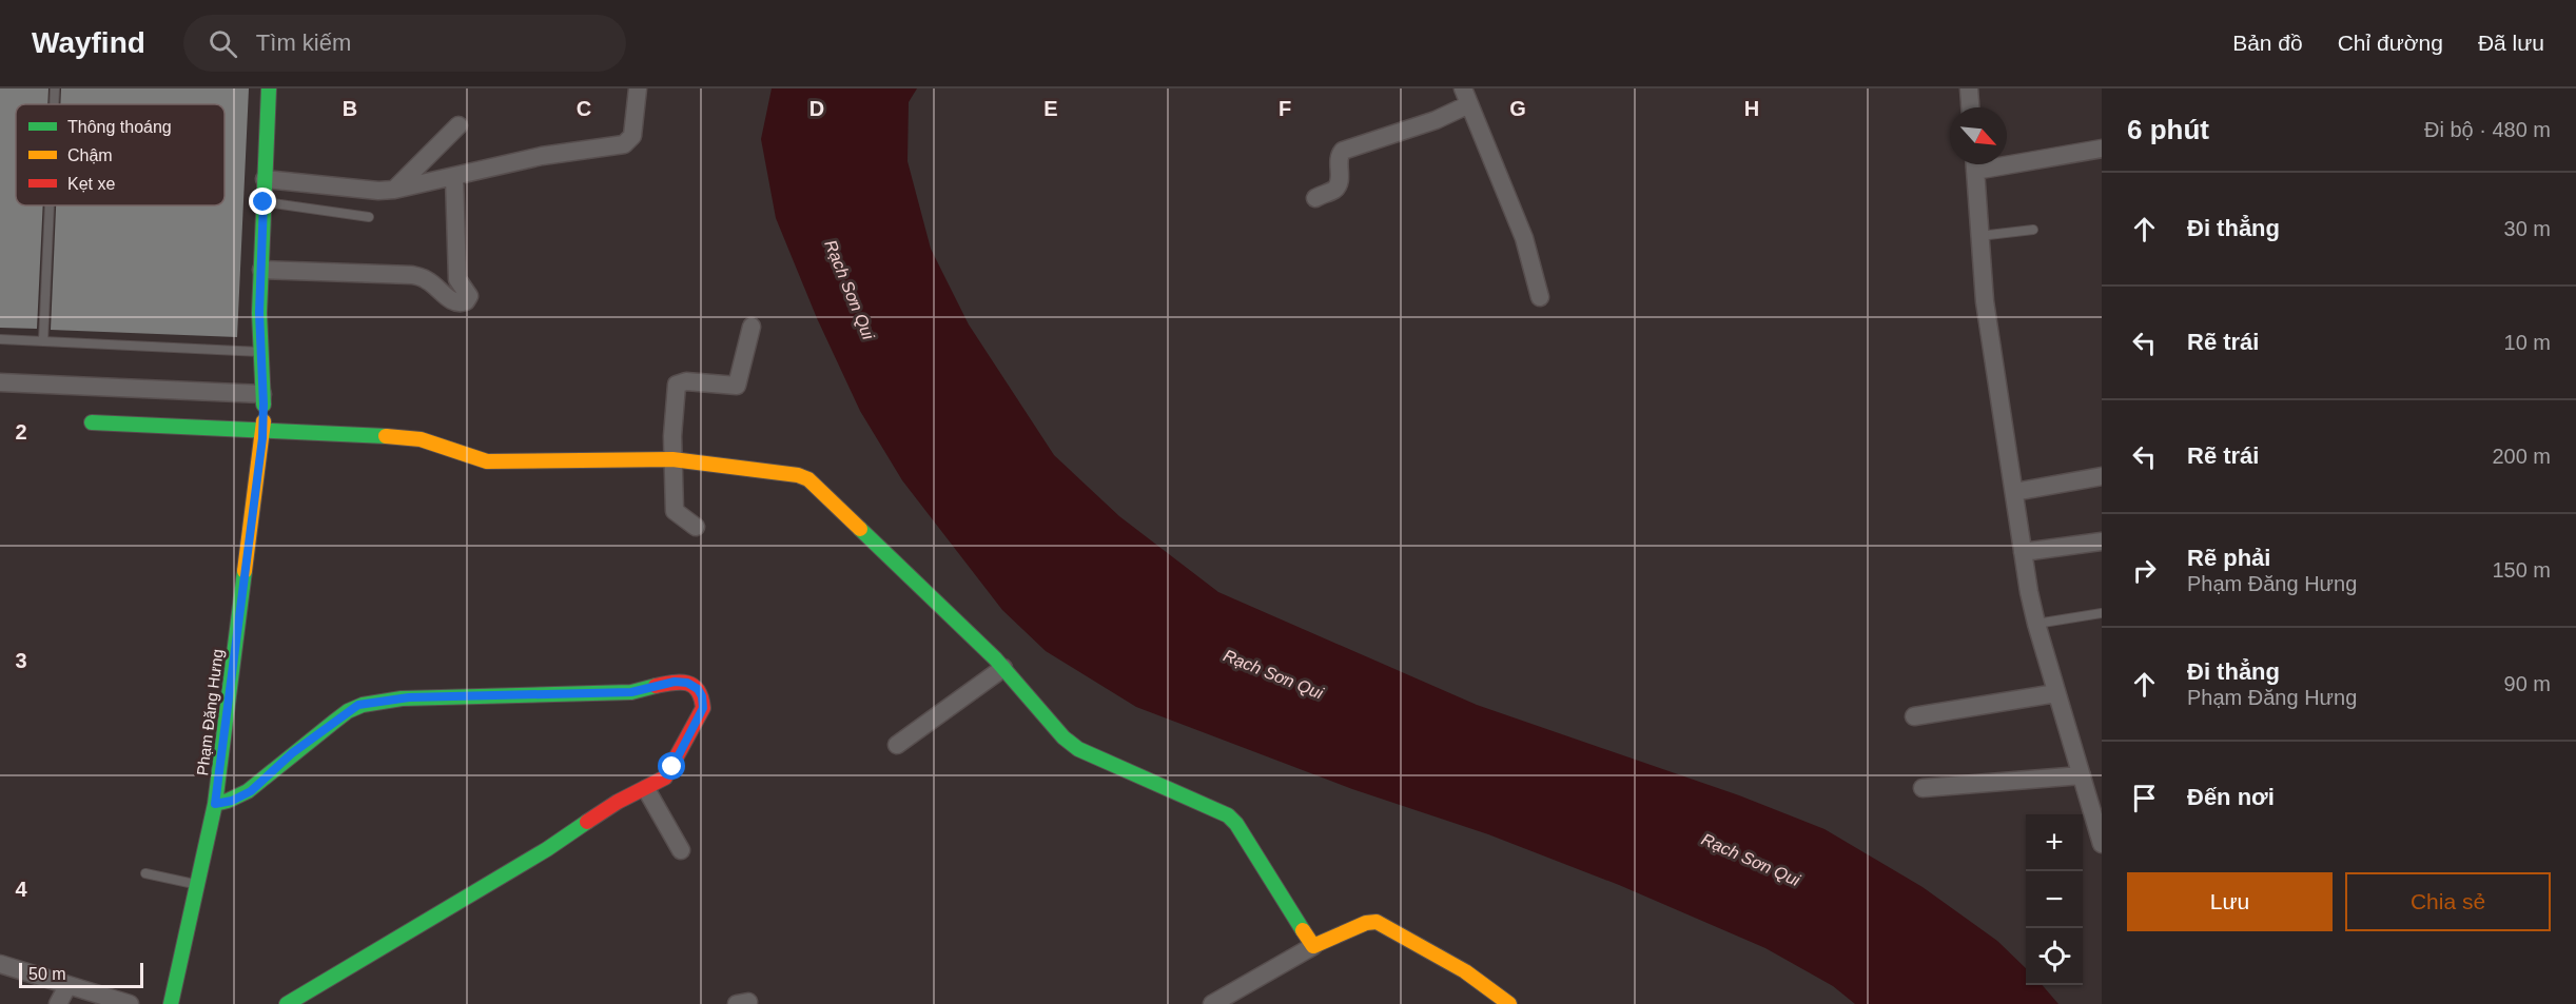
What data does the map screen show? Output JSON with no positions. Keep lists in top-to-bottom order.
{
  "streets": {
    "street": ["Phạm Đăng Hưng"]
  },
  "water": ["Rạch Sơn Qui"],
  "legend": ["Thông thoáng", "Chậm", "Kẹt xe"],
  "scale_bar": "50 m",
  "north": "bottom right",
  "page": {
    "header": "Wayfind",
    "search": "Tìm kiếm",
    "nav": ["Bản đồ", "Chỉ đường", "Đã lưu"],
    "heading": ["6 phút", "Đi bộ · 480 m"],
    "list": [
      ["Đi thẳng", "30 m"],
      ["Rẽ trái", "10 m"],
      ["Rẽ trái", "200 m"],
      ["Rẽ phải", "Phạm Đăng Hưng", "150 m"],
      ["Đi thẳng", "Phạm Đăng Hưng", "90 m"],
      "Đến nơi"
    ],
    "map_buttons": ["+", "−"],
    "buttons": ["Lưu", "Chia sẻ"],
    "scale": "50 m"
  },
  "grid": {
    "columns": [
      "B",
      "C",
      "D",
      "E",
      "F",
      "G",
      "H"
    ],
    "rows": ["2", "3", "4"]
  }
}
